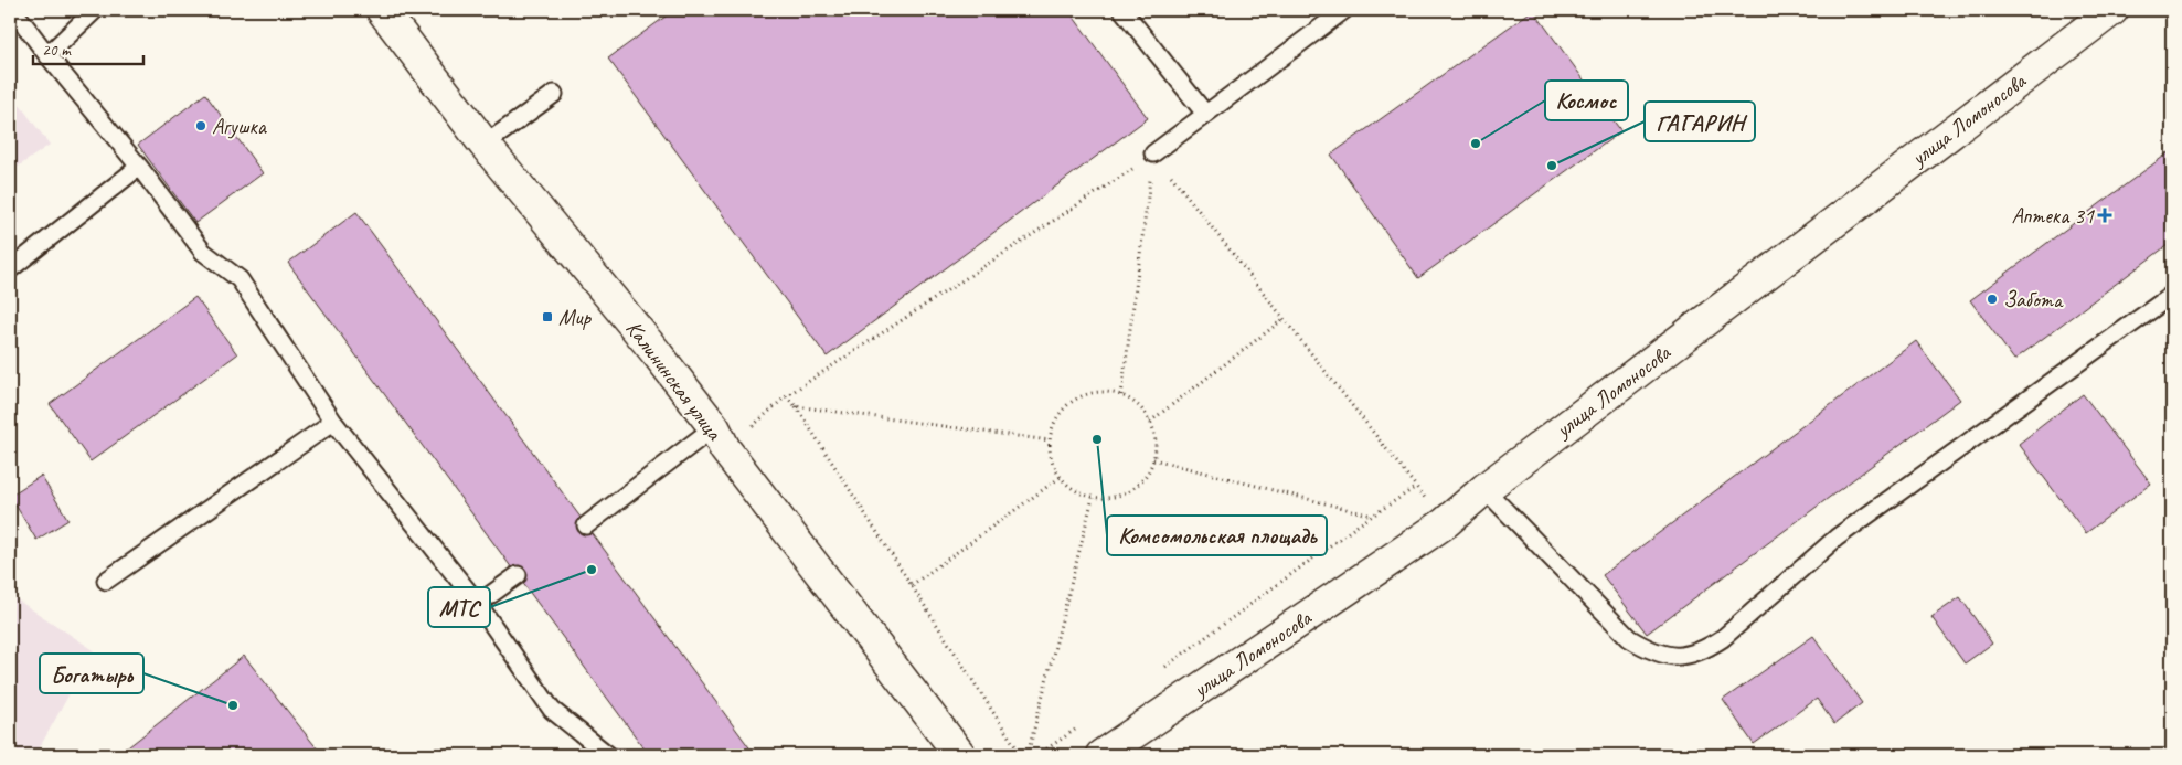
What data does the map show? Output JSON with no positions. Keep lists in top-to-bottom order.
{
  "streets": {
    "main road": ["улица Ломоносова", "Калининская улица"]
  },
  "places": {
    "other": [
      "Агушка",
      "Космос",
      "ГАГАРИН",
      "Забота",
      "Комсомольская площадь",
      "МТС",
      "Богатырь"
    ],
    "health": ["Аптека 31"],
    "transit": ["Мир"]
  },
  "scale_bar": "20 m"
}
